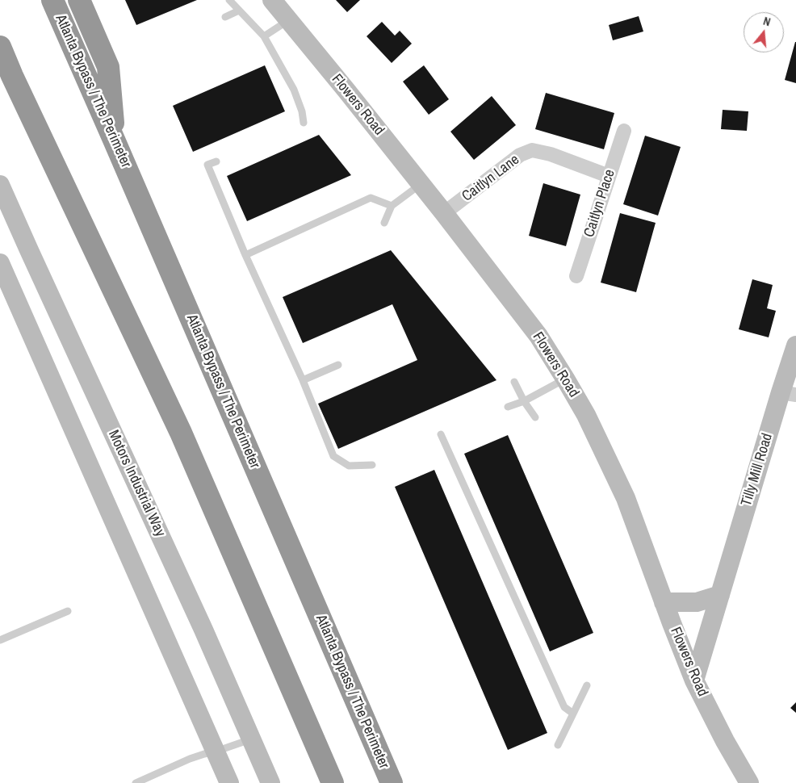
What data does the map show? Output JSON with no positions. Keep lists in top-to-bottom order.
{
  "streets": {
    "highway": ["Atlanta Bypass / The Perimeter"],
    "street": [
      "Flowers Road",
      "Caitlyn Lane",
      "Caitlyn Place",
      "Tilly Mill Road",
      "Motors Industrial Way"
    ]
  },
  "crossings": [
    ["Flowers Road", "Caitlyn Lane"],
    ["Flowers Road", "Tilly Mill Road"],
    ["Caitlyn Lane", "Caitlyn Place"]
  ],
  "north": "top"
}
